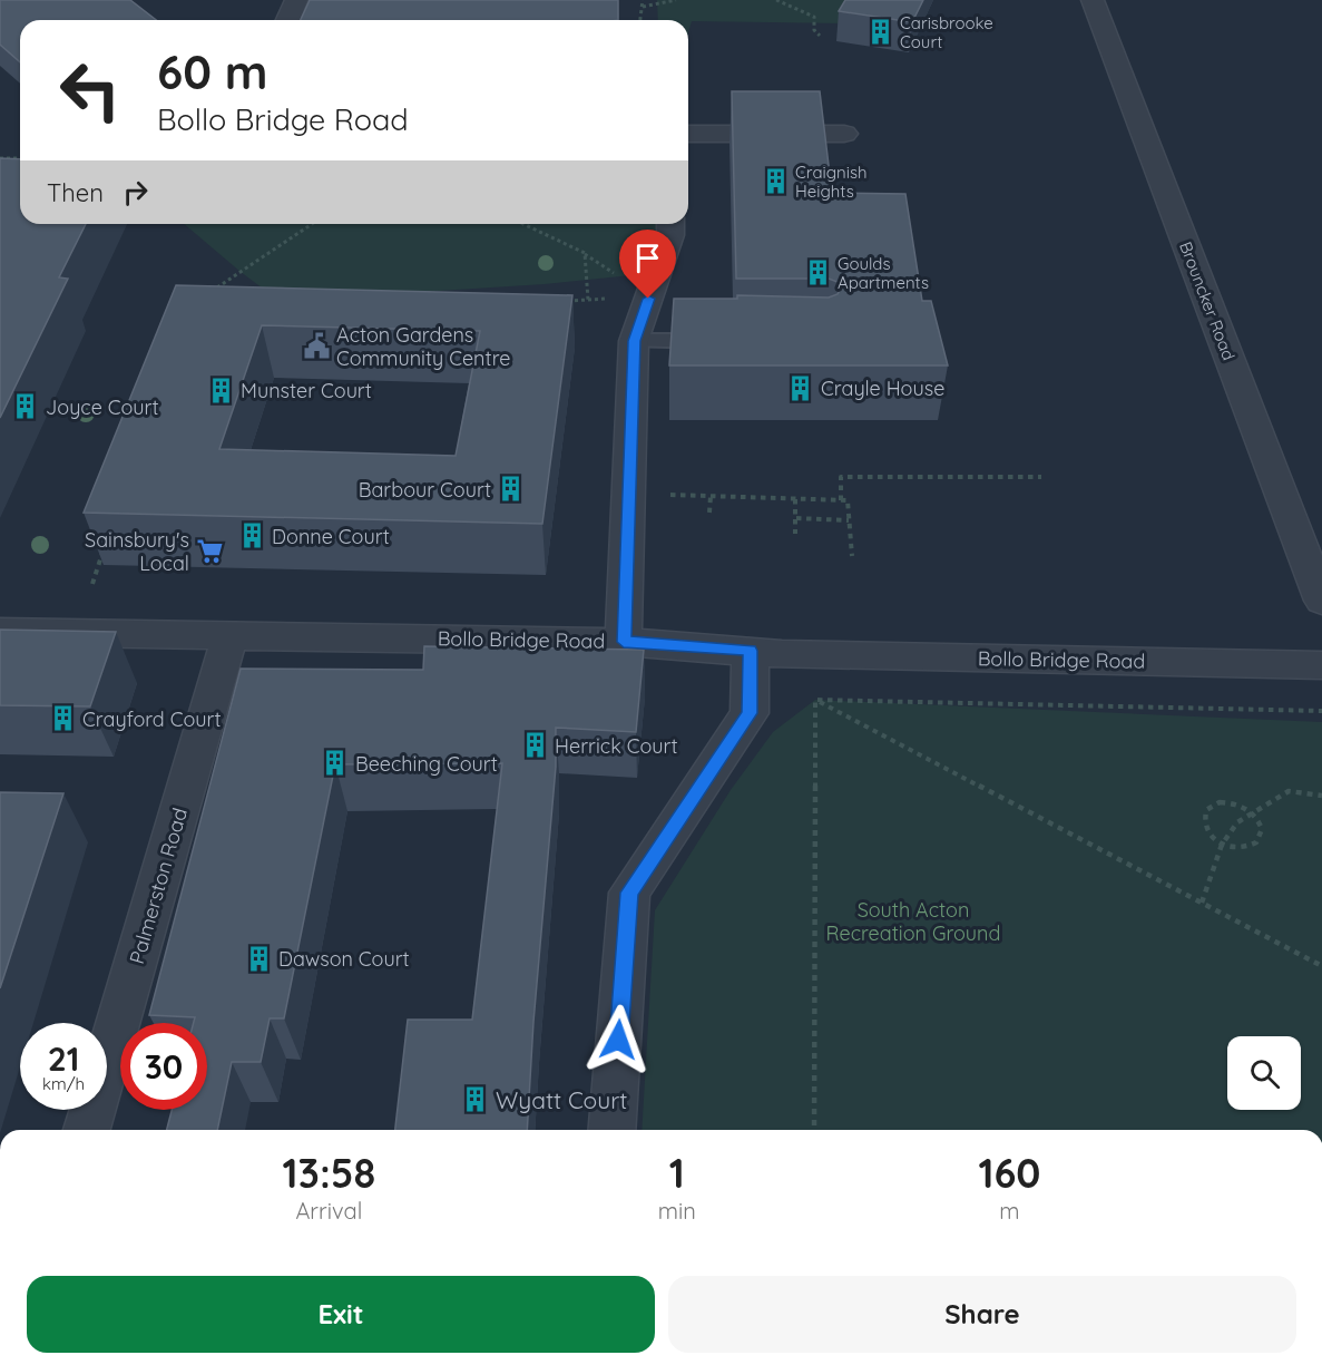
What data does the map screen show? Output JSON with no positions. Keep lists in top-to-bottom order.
{
  "streets": {
    "street": ["Brouncker Road", "Bollo Bridge Road", "Palmerston Road"]
  },
  "crossings": [
    ["Bollo Bridge Road", "Palmerston Road"]
  ],
  "parks": ["South Acton Recreation Ground"],
  "places": {
    "building": [
      "Carisbrooke Court",
      "Craignish Heights",
      "Goulds Apartments",
      "Crayle House",
      "Munster Court",
      "Joyce Court",
      "Barbour Court",
      "Donne Court",
      "Crayford Court",
      "Herrick Court",
      "Beeching Court",
      "Dawson Court",
      "Wyatt Court"
    ],
    "public building": ["Acton Gardens Community Centre"],
    "supermarket": ["Sainsbury's Local"]
  },
  "page": {
    "turn": ["60 m", "Bollo Bridge Road"],
    "then": "Then",
    "speed": "21 km/h",
    "limit": "30",
    "eta": [
      "13:58",
      "Arrival",
      "1",
      "min",
      "160",
      "m"
    ],
    "buttons": ["Exit", "Share"]
  }
}
